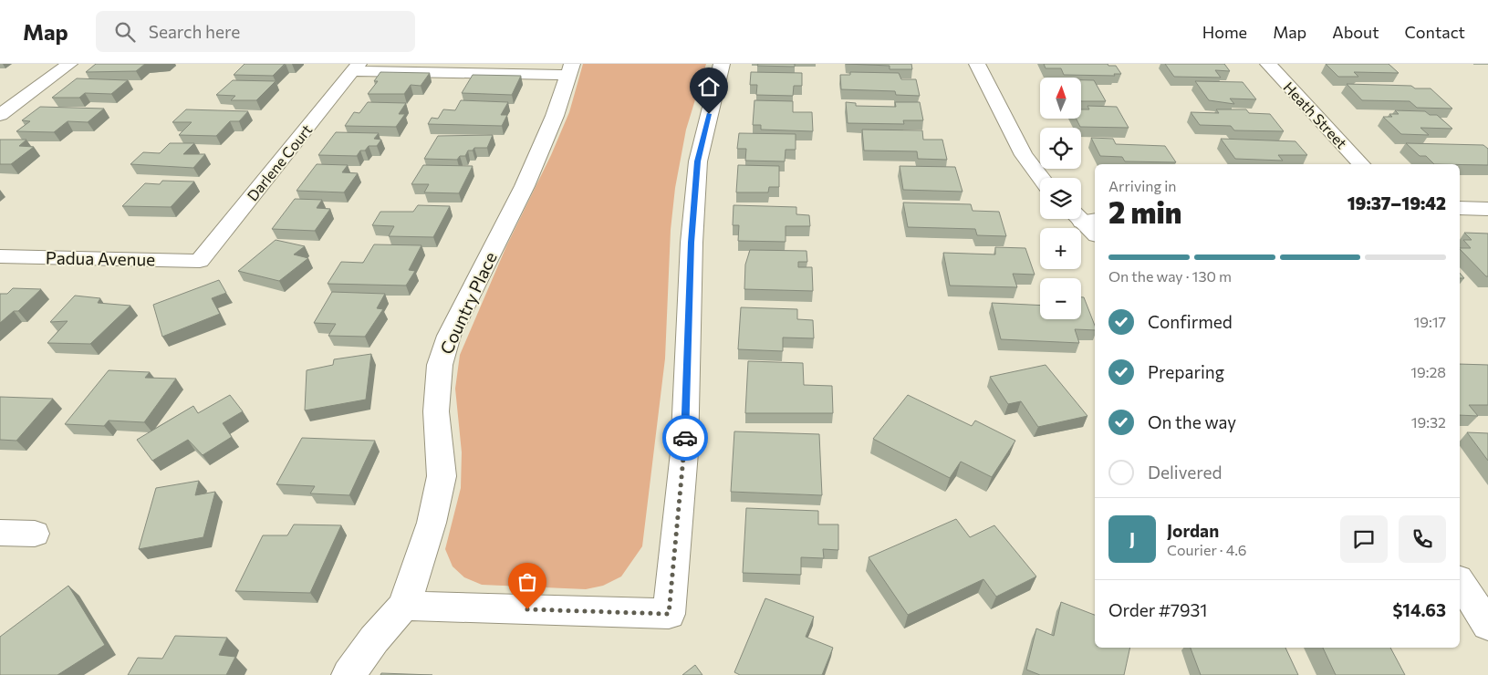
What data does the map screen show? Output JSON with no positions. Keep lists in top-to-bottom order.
{
  "streets": {
    "street": [
      "Heath Street",
      "Darlene Court",
      "Padua Avenue",
      "Country Place"
    ]
  },
  "crossings": [
    ["Darlene Court", "Padua Avenue"]
  ],
  "north": "top",
  "page": {
    "header": "Map",
    "search": "Search here",
    "nav": [
      "Home",
      "Map",
      "About",
      "Contact"
    ],
    "map_buttons": ["+", "−"],
    "heading": ["2 min", "Arriving in", "19:37–19:42"],
    "panel": [
      "Jordan",
      "Courier · 4.6",
      "Order #7931",
      "$14.63"
    ],
    "bar": "On the way · 130 m",
    "list": [
      ["Confirmed", "19:17"],
      ["Preparing", "19:28"],
      ["On the way", "19:32"],
      "Delivered"
    ],
    "round": "J"
  }
}
